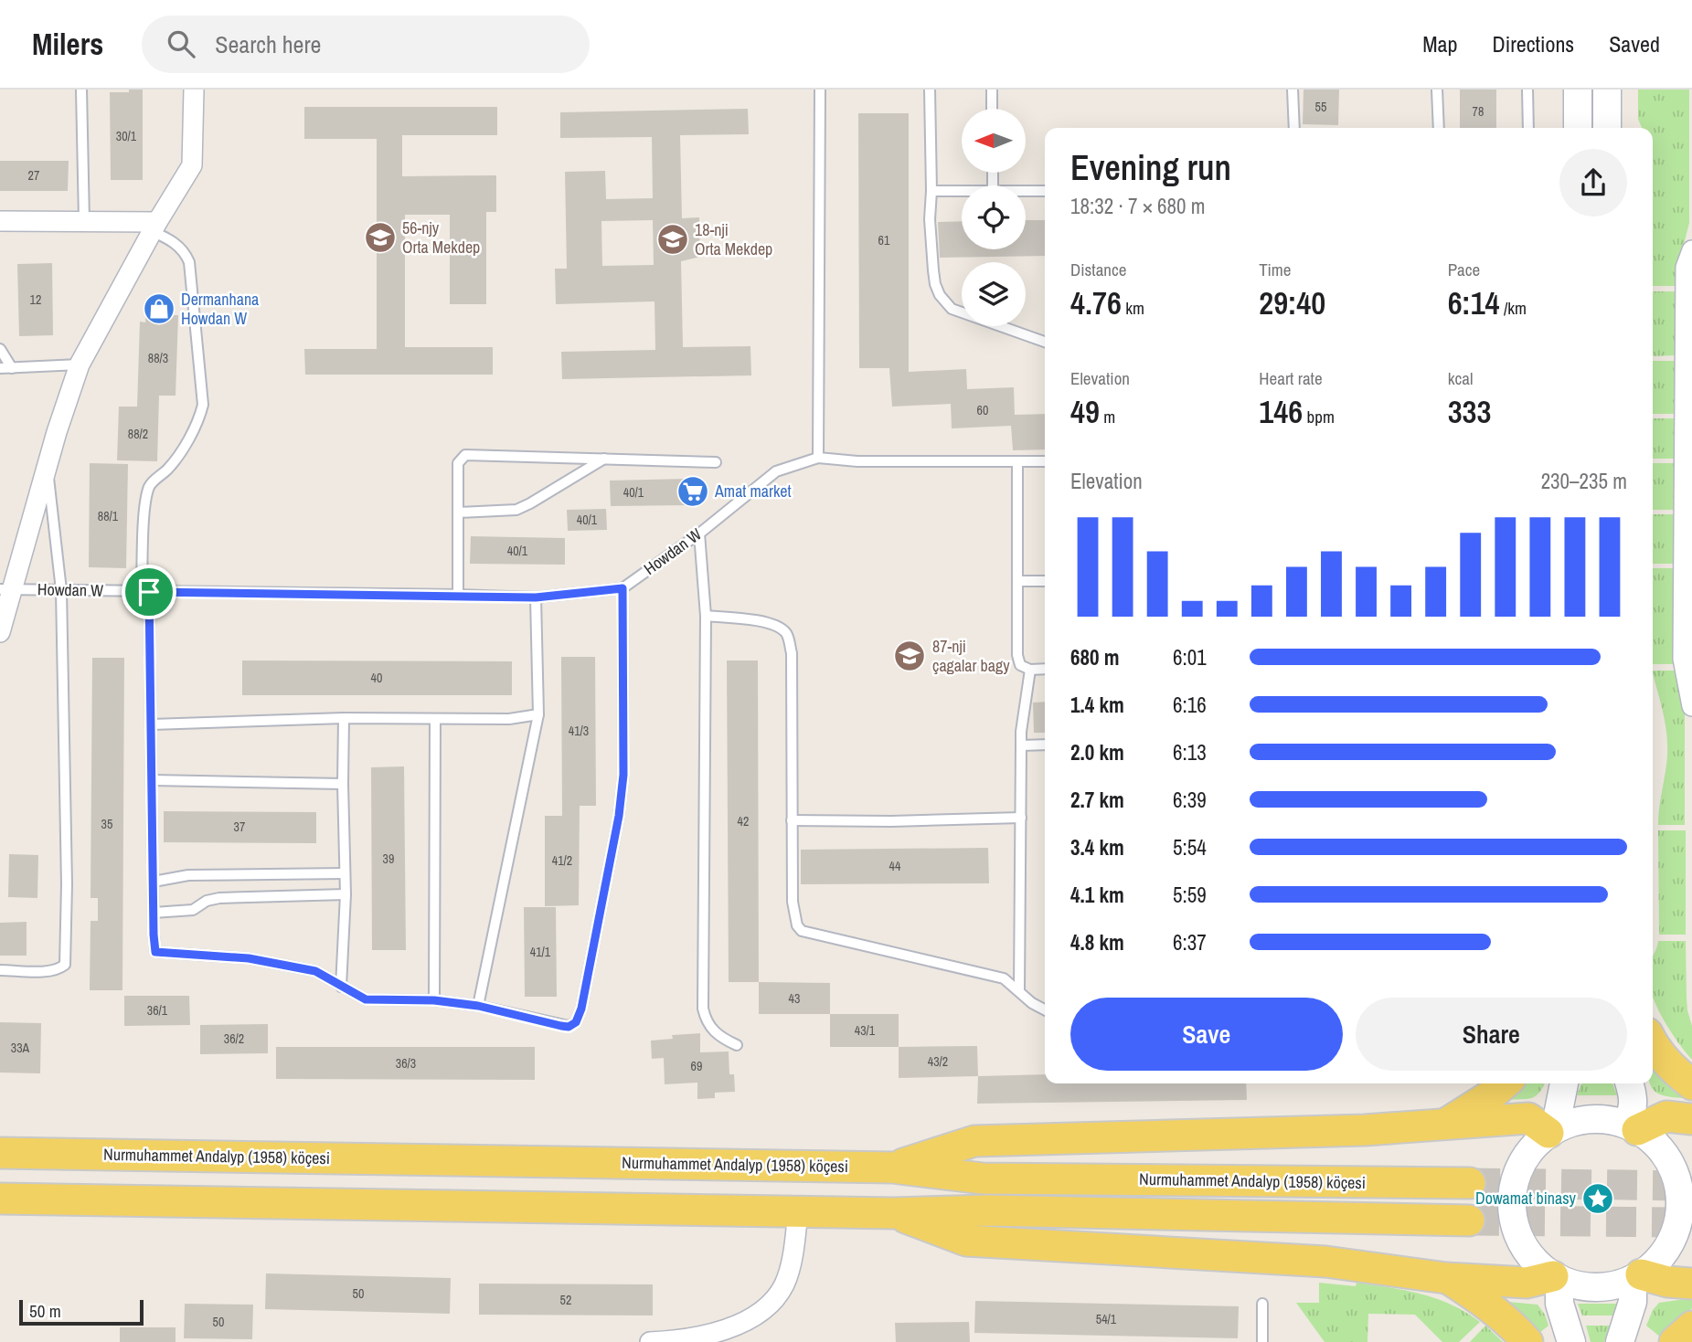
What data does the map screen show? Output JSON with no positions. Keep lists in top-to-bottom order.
{
  "streets": {
    "main road": ["Nurmuhammet Andalyp (1958) köçesi"],
    "street": ["Howdan W"]
  },
  "places": {
    "school or university": ["56-njy Orta Mekdep", "18-nji Orta Mekdep", "87-nji çagalar bagy"],
    "shop": ["Dermanhana Howdan W"],
    "supermarket": ["Amat market"],
    "place": ["Dowamat binasy"]
  },
  "house_numbers": [
    "55",
    "78",
    "30/1",
    "27",
    "61",
    "12",
    "88/3",
    "60",
    "88/2",
    "40/1",
    "88/1",
    "40/1",
    "40/1",
    "40",
    "41/3",
    "42",
    "35",
    "37",
    "39",
    "41/2",
    "44",
    "41/1",
    "43",
    "36/1",
    "43/1",
    "36/2",
    "33A",
    "43/2",
    "36/3",
    "69",
    "50",
    "52",
    "54/1",
    "50"
  ],
  "scale_bar": "50 m",
  "north": "left",
  "page": {
    "header": "Milers",
    "search": "Search here",
    "nav": ["Map", "Directions", "Saved"],
    "heading": ["Evening run", "18:32 · 7 × 680 m"],
    "stats": [
      ["Distance", "4.76 km"],
      ["Time", "29:40"],
      ["Pace", "6:14 /km"],
      ["Elevation", "49 m"],
      ["Heart rate", "146 bpm"],
      ["kcal", "333"]
    ],
    "chart": ["Elevation", "230–235 m"],
    "list": [
      {
        "name": "680 m",
        "note": "6:01"
      },
      {
        "name": "1.4 km",
        "note": "6:16"
      },
      {
        "name": "2.0 km",
        "note": "6:13"
      },
      {
        "name": "2.7 km",
        "note": "6:39"
      },
      {
        "name": "3.4 km",
        "note": "5:54"
      },
      {
        "name": "4.1 km",
        "note": "5:59"
      },
      {
        "name": "4.8 km",
        "note": "6:37"
      }
    ],
    "buttons": ["Save", "Share"],
    "scale": "50 m"
  }
}
